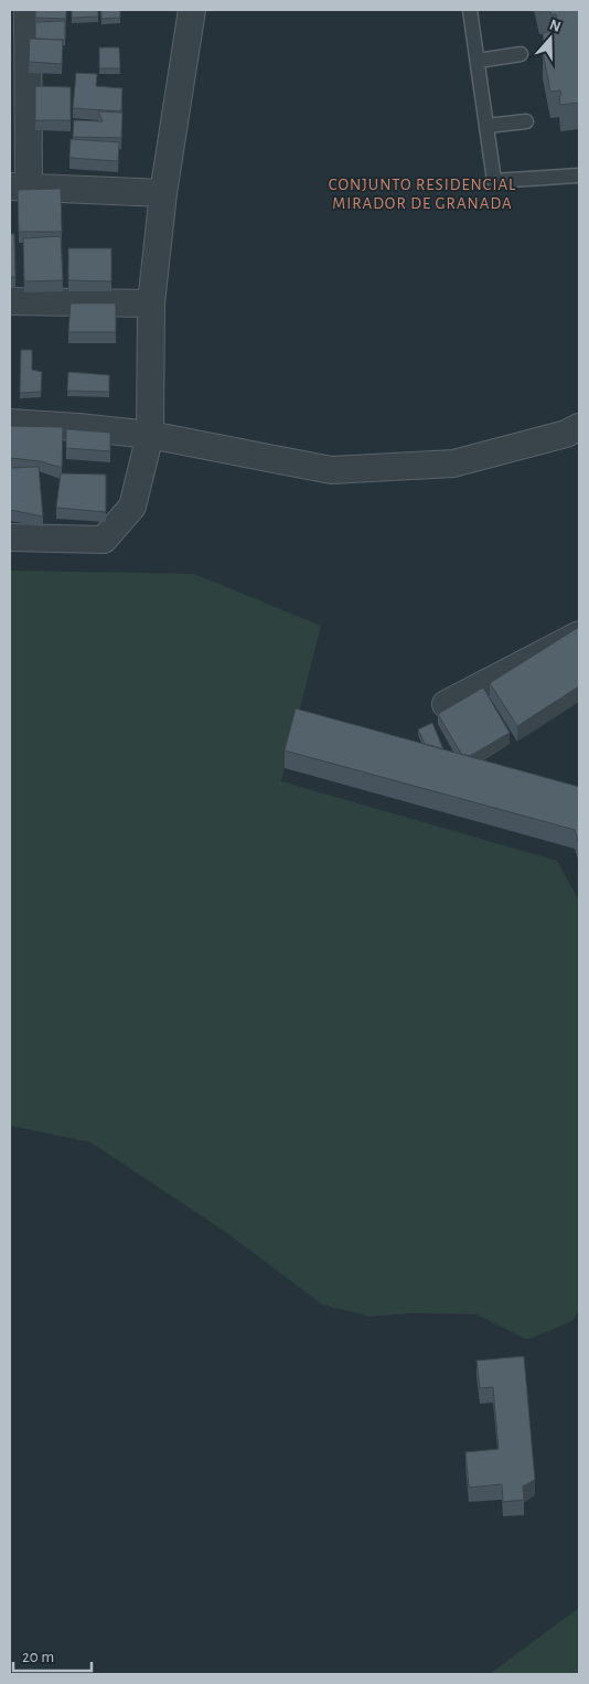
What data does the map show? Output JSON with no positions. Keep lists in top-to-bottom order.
{
  "districts": ["CONJUNTO RESIDENCIAL MIRADOR DE GRANADA"],
  "scale_bar": "20 m",
  "north": "top"
}
